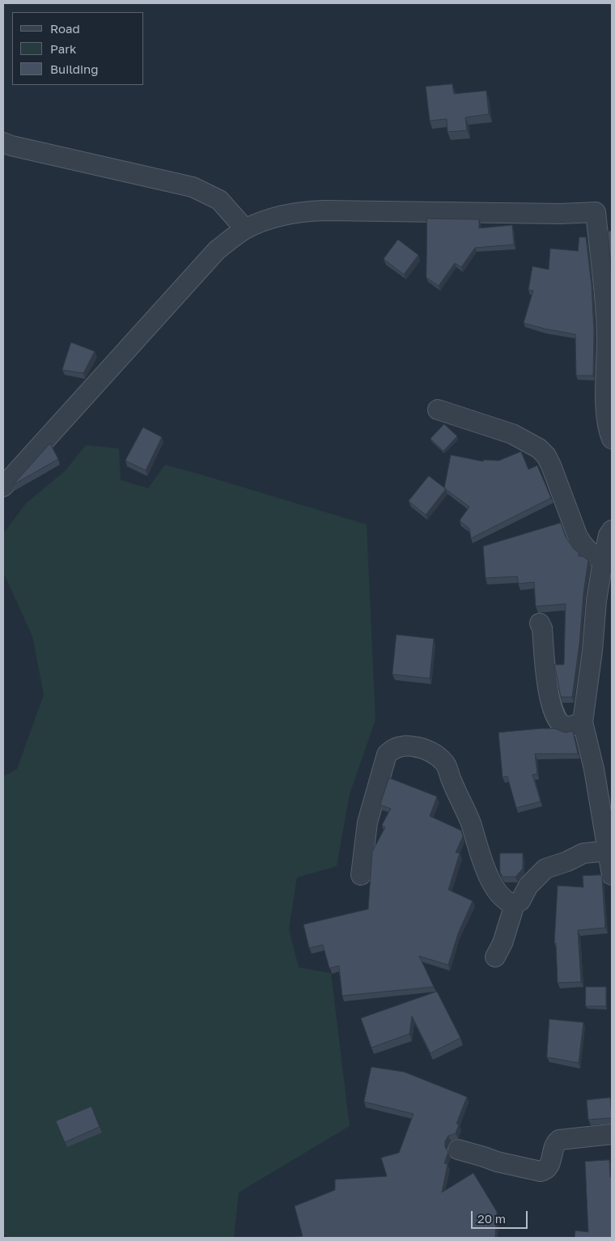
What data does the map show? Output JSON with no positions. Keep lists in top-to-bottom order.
{
  "legend": ["Road", "Park", "Building"],
  "scale_bar": "20 m"
}
